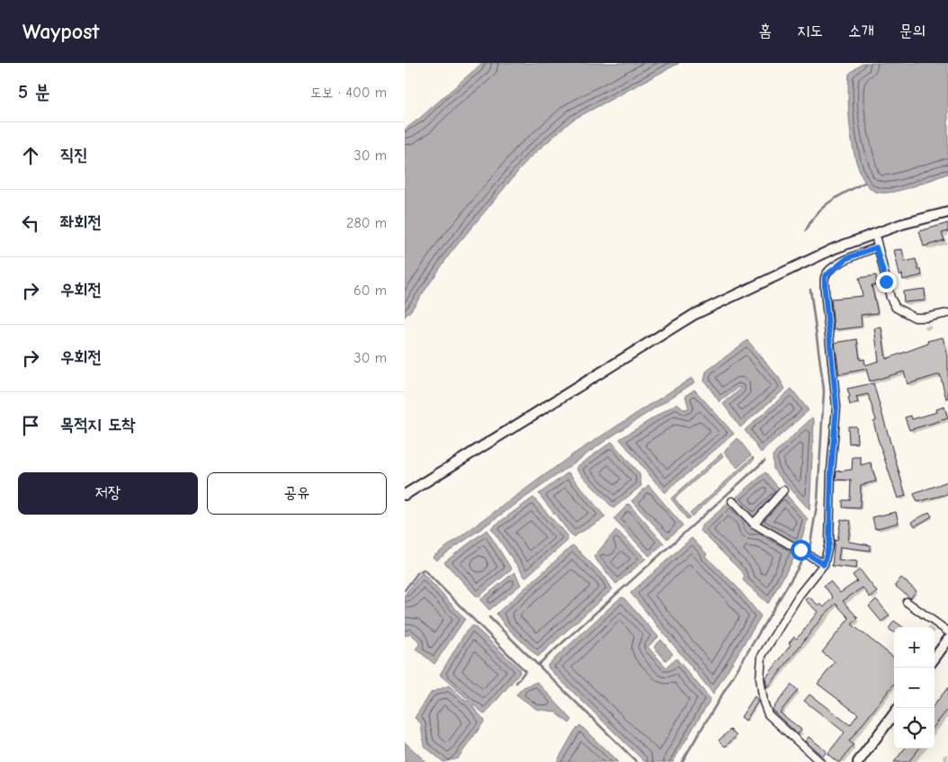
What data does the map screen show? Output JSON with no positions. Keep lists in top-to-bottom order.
{
  "page": {
    "header": "Waypost",
    "nav": [
      "홈",
      "지도",
      "소개",
      "문의"
    ],
    "heading": ["5 분", "도보 · 400 m"],
    "list": [
      ["직진", "30 m"],
      ["좌회전", "280 m"],
      ["우회전", "60 m"],
      ["우회전", "30 m"],
      "목적지 도착"
    ],
    "buttons": ["저장", "공유"],
    "map_buttons": ["+", "−"]
  }
}
